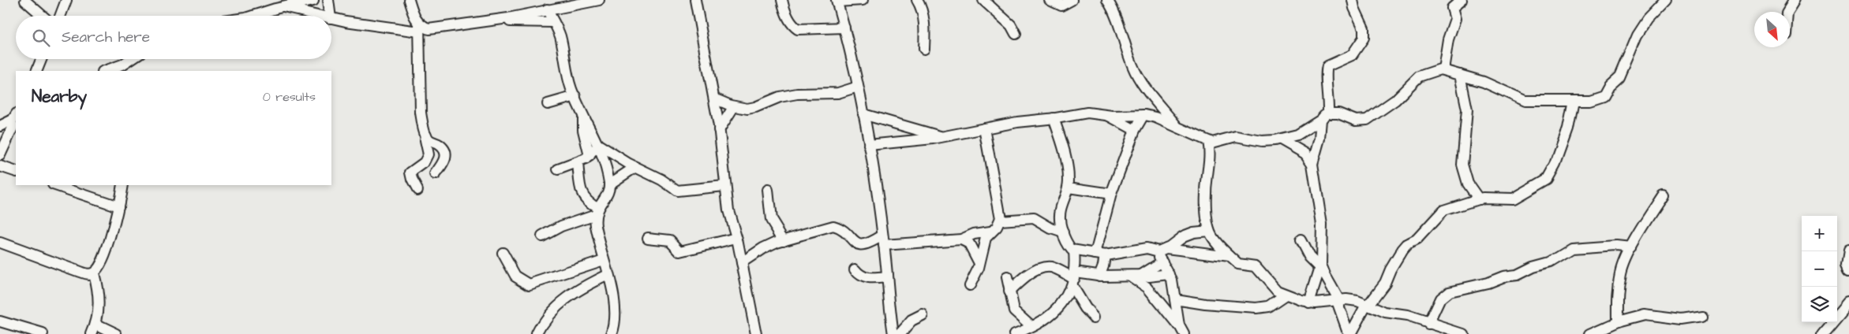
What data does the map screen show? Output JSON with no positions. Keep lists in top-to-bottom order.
{
  "north": "bottom right",
  "page": {
    "search": "Search here",
    "heading": ["Nearby", "0 results"],
    "map_buttons": ["+", "−"]
  }
}
